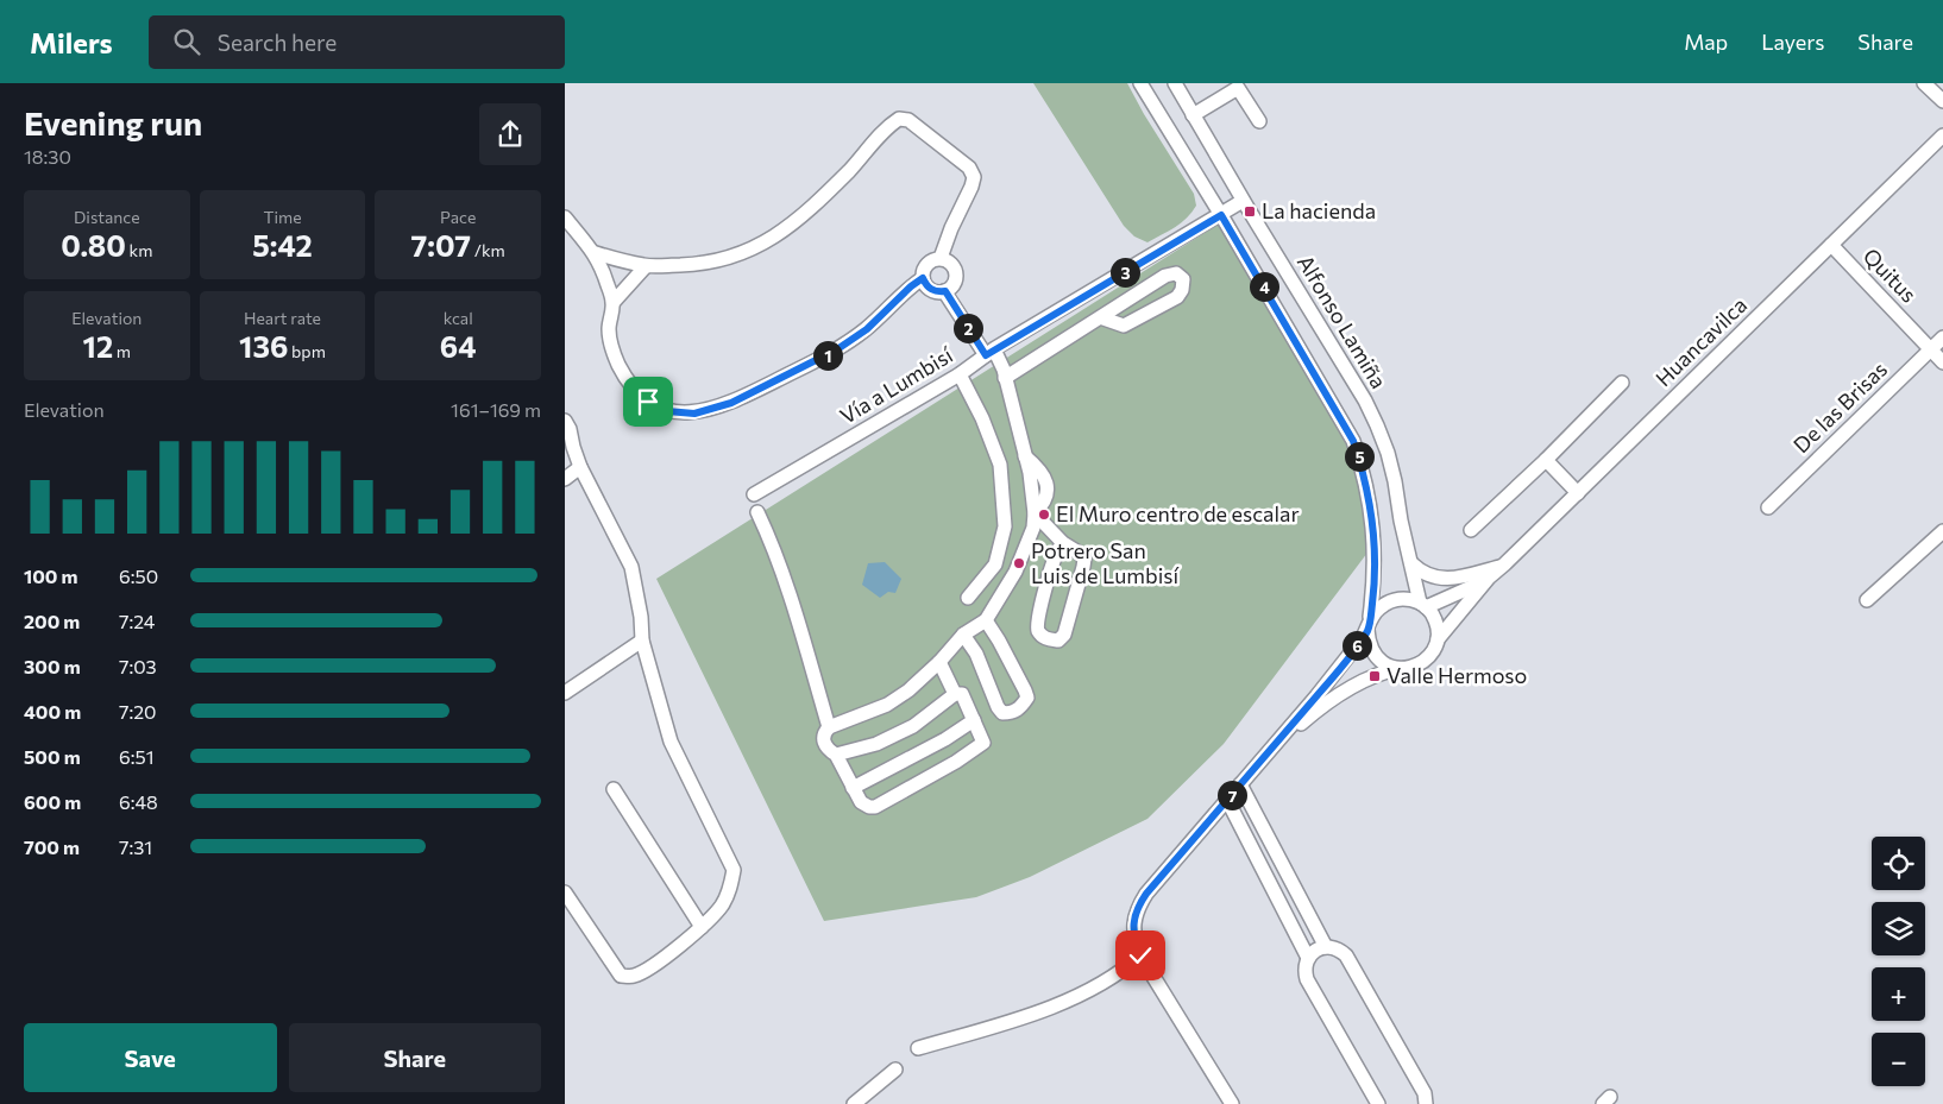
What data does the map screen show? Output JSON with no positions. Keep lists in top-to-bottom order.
{
  "streets": {
    "street": [
      "Quitus",
      "Alfonso Lamiña",
      "Huancavilca",
      "Vía a Lumbisí",
      "De las Brisas"
    ]
  },
  "crossings": [
    ["Quitus", "Huancavilca"],
    ["Quitus", "De las Brisas"],
    ["Alfonso Lamiña", "Huancavilca"],
    ["Alfonso Lamiña", "Vía a Lumbisí"]
  ],
  "places": {
    "transit": ["La hacienda", "Valle Hermoso"],
    "other": ["El Muro centro de escalar", "Potrero San Luis de Lumbisí"]
  },
  "page": {
    "header": "Milers",
    "search": "Search here",
    "nav": ["Map", "Layers", "Share"],
    "heading": ["Evening run", "18:30"],
    "stats": [
      ["Distance", "0.80 km"],
      ["Time", "5:42"],
      ["Pace", "7:07 /km"],
      ["Elevation", "12 m"],
      ["Heart rate", "136 bpm"],
      ["kcal", "64"]
    ],
    "pins": [
      "3",
      "4",
      "2",
      "1",
      "5",
      "6",
      "7"
    ],
    "chart": ["Elevation", "161–169 m"],
    "list": [
      {
        "name": "100 m",
        "note": "6:50"
      },
      {
        "name": "200 m",
        "note": "7:24"
      },
      {
        "name": "300 m",
        "note": "7:03"
      },
      {
        "name": "400 m",
        "note": "7:20"
      },
      {
        "name": "500 m",
        "note": "6:51"
      },
      {
        "name": "600 m",
        "note": "6:48"
      },
      {
        "name": "700 m",
        "note": "7:31"
      }
    ],
    "map_buttons": ["+", "−"],
    "buttons": ["Save", "Share"]
  }
}
